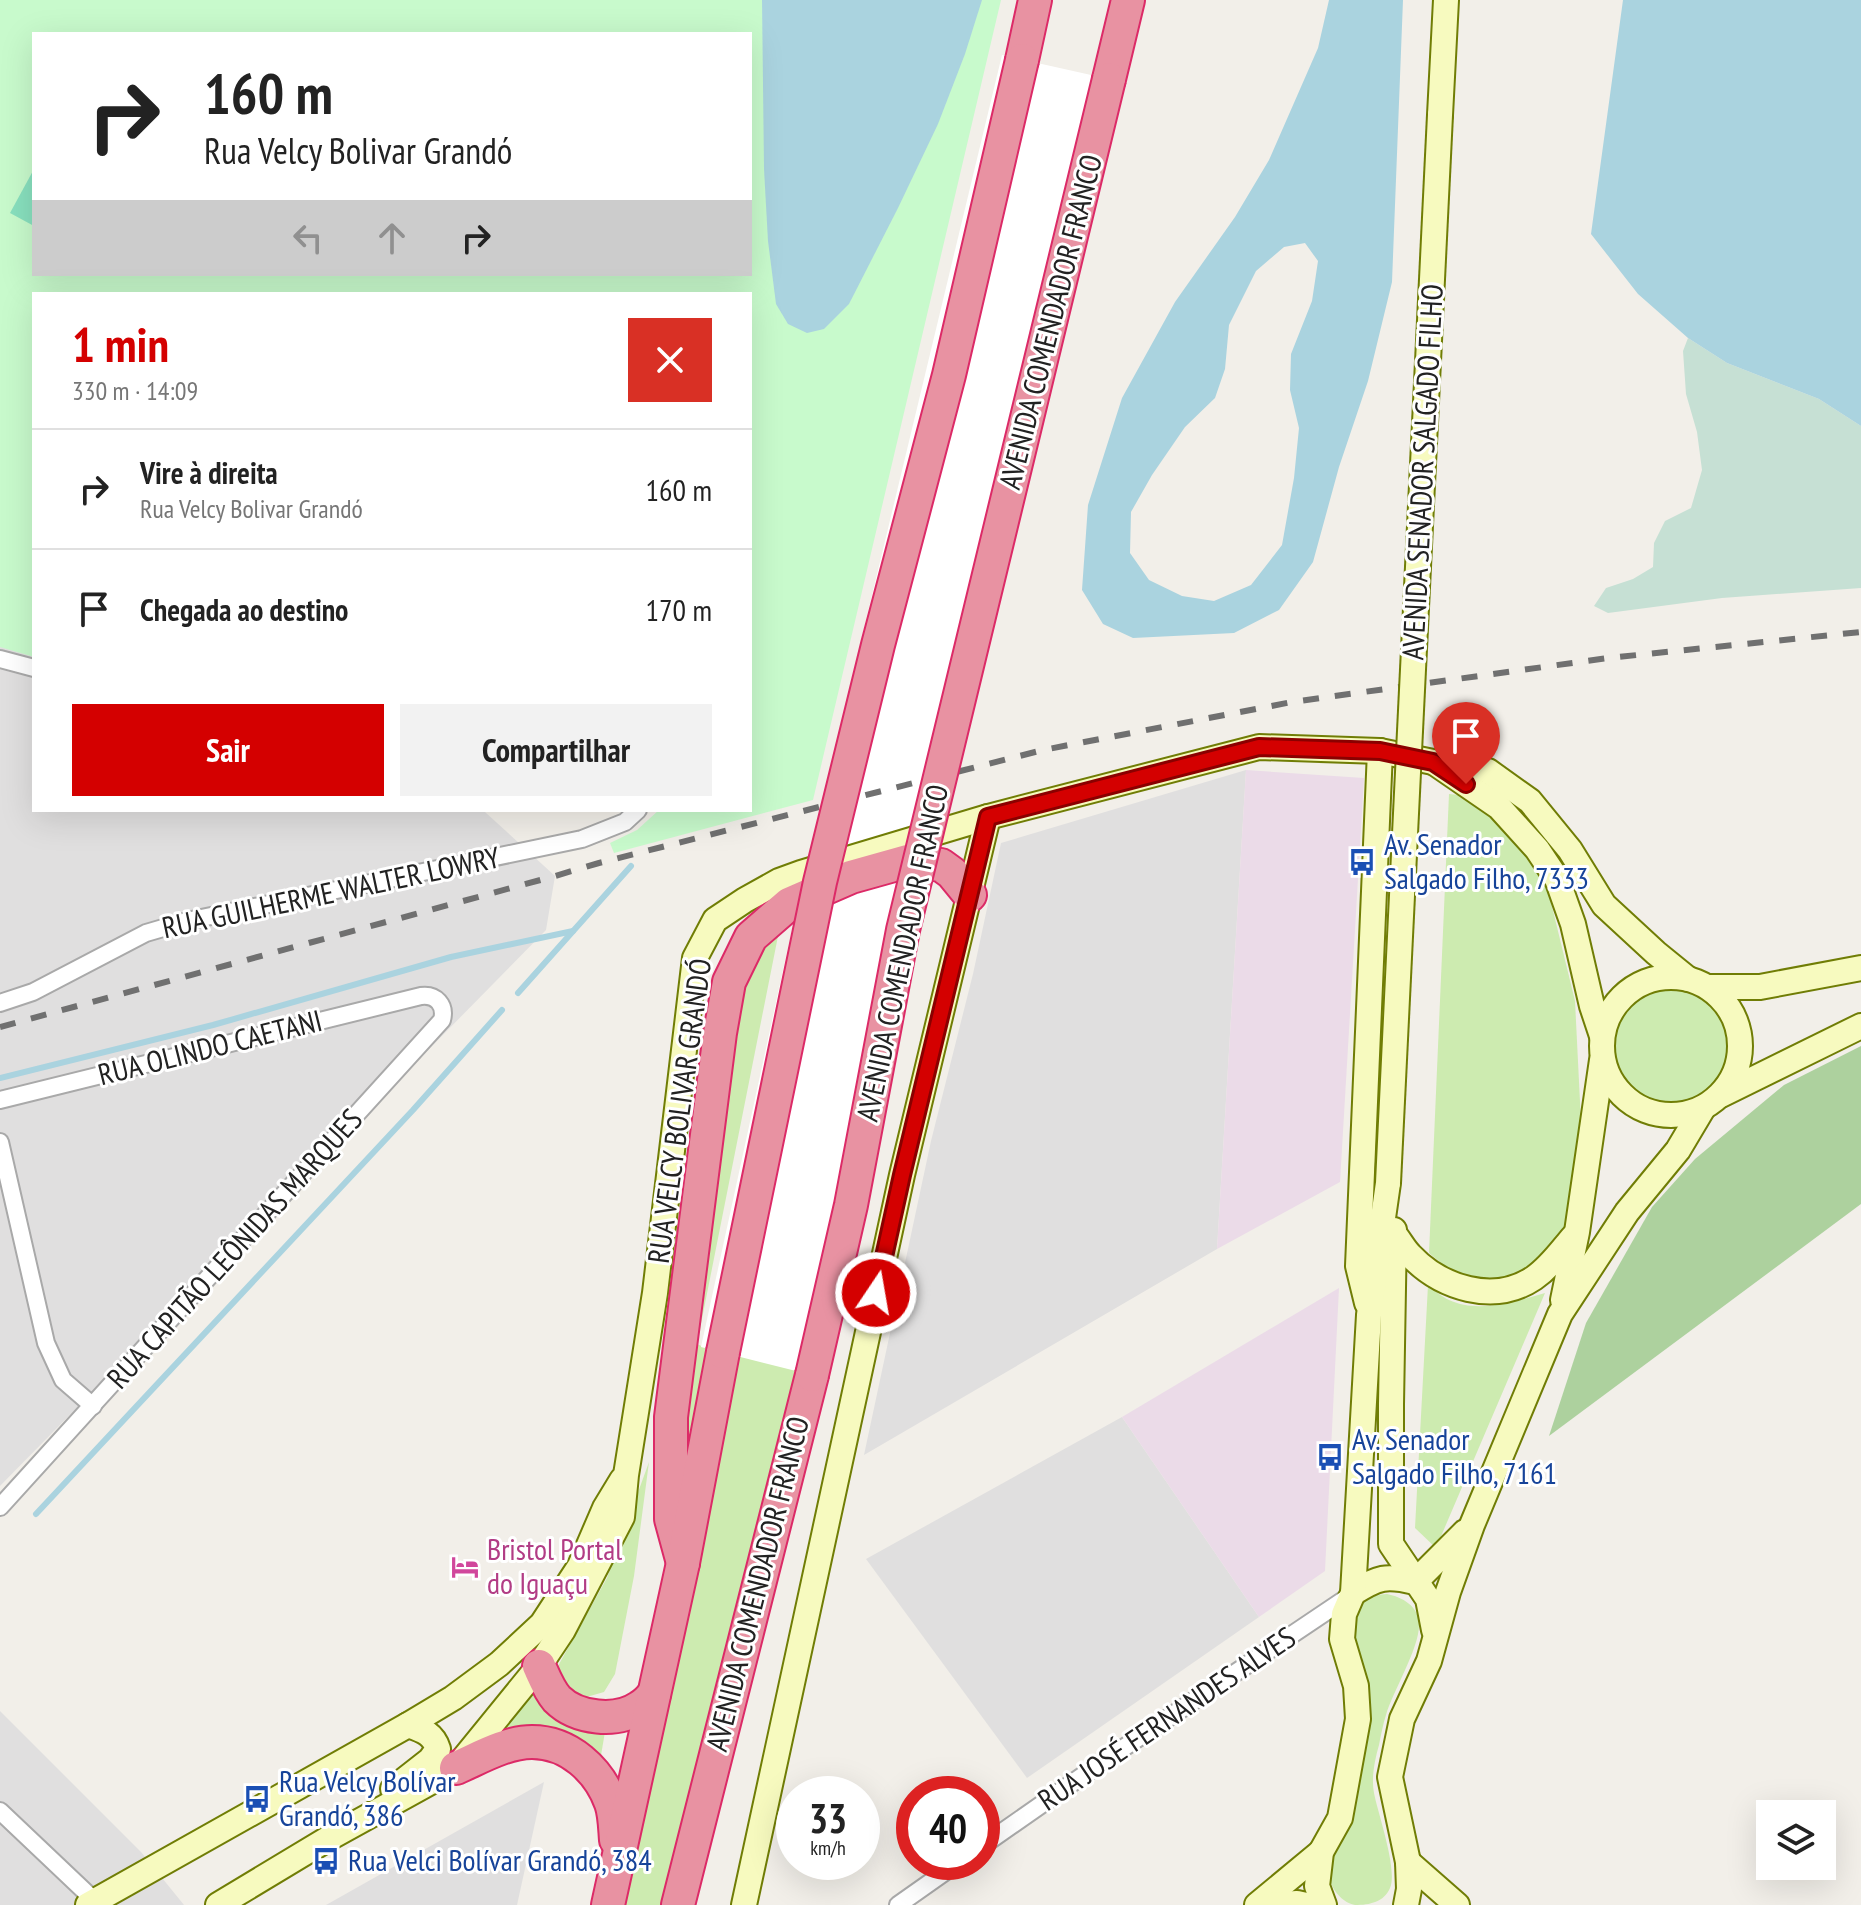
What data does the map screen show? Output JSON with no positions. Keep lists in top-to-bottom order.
{
  "streets": {
    "highway": ["AVENIDA COMENDADOR FRANCO"],
    "main road": ["AVENIDA SENADOR SALGADO FILHO", "RUA VELCY BOLIVAR GRANDÓ"],
    "street": [
      "RUA GUILHERME WALTER LOWRY",
      "RUA OLINDO CAETANI",
      "RUA CAPITÃO LEÔNIDAS MARQUES",
      "RUA JOSÉ FERNANDES ALVES"
    ]
  },
  "crossings": [
    ["AVENIDA COMENDADOR FRANCO", "RUA VELCY BOLIVAR GRANDÓ"],
    ["AVENIDA SENADOR SALGADO FILHO", "RUA JOSÉ FERNANDES ALVES"],
    ["RUA OLINDO CAETANI", "RUA CAPITÃO LEÔNIDAS MARQUES"]
  ],
  "places": {
    "bus stop": [
      "Av. Senador Salgado Filho, 7333",
      "Av. Senador Salgado Filho, 7161",
      "Rua Velcy Bolívar Grandó, 386",
      "Rua Velci Bolívar Grandó, 384"
    ],
    "hotel": ["Bristol Portal do Iguaçu"]
  },
  "page": {
    "turn": ["160 m", "Rua Velcy Bolivar Grandó"],
    "heading": ["1 min", "330 m · 14:09"],
    "list": [
      {
        "name": "Vire à direita",
        "note": "Rua Velcy Bolivar Grandó",
        "value": "160 m"
      },
      {
        "name": "Chegada ao destino",
        "value": "170 m"
      }
    ],
    "buttons": ["Sair", "Compartilhar"],
    "speed": "33 km/h",
    "limit": "40"
  }
}
